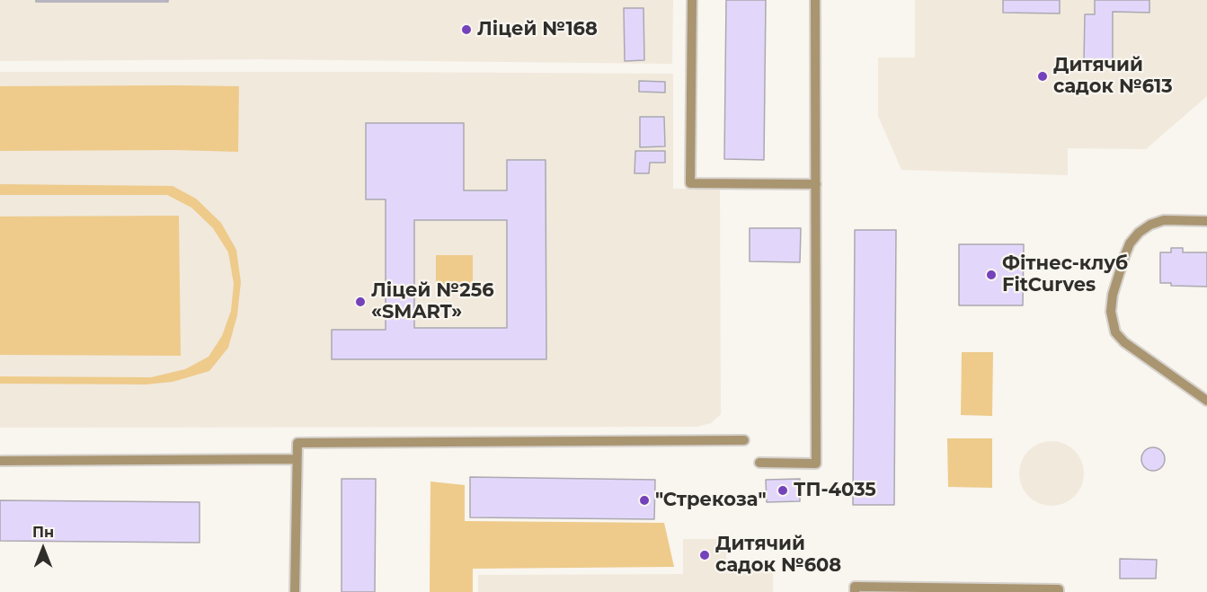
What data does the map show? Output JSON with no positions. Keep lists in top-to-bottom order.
{
  "places": [
    "Ліцей №168",
    "Дитячий садок №613",
    "Фітнес-клуб FitCurves",
    "Ліцей №256 «SMART»",
    "ТП-4035",
    "\"Стрекоза\"",
    "Дитячий садок №608"
  ],
  "north": "top"
}
